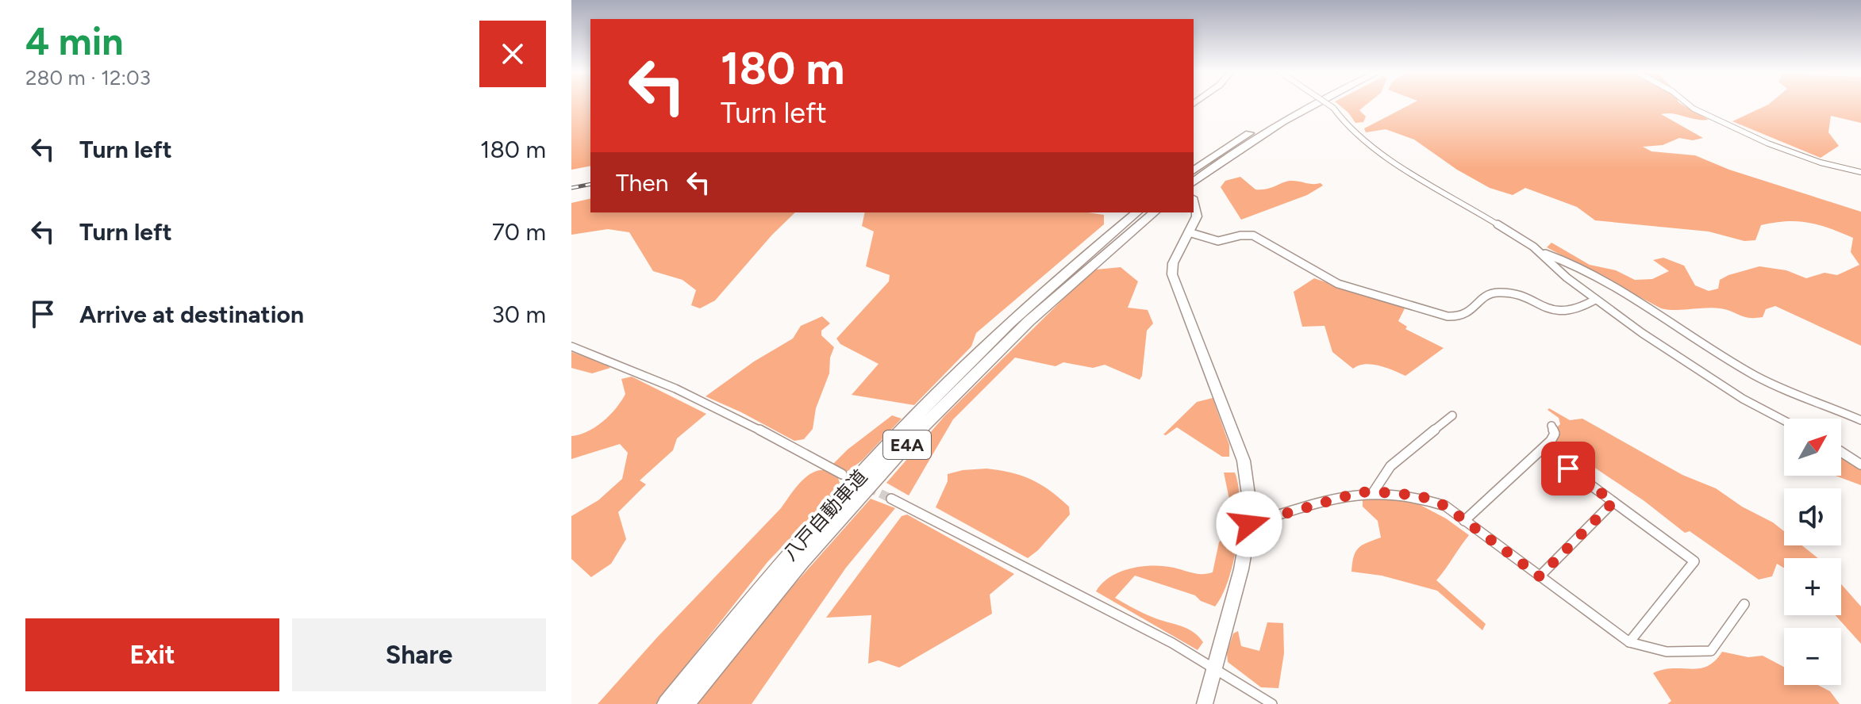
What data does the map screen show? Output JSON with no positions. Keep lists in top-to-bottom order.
{
  "streets": {
    "highway": ["E4A", "八戸自動車道"]
  },
  "north": "top right",
  "page": {
    "heading": ["4 min", "280 m · 12:03"],
    "turn": ["180 m", "Turn left"],
    "list": [
      {
        "name": "Turn left",
        "value": "180 m"
      },
      {
        "name": "Turn left",
        "value": "70 m"
      },
      {
        "name": "Arrive at destination",
        "value": "30 m"
      }
    ],
    "then": "Then",
    "map_buttons": ["+", "−"],
    "buttons": ["Exit", "Share"]
  }
}
